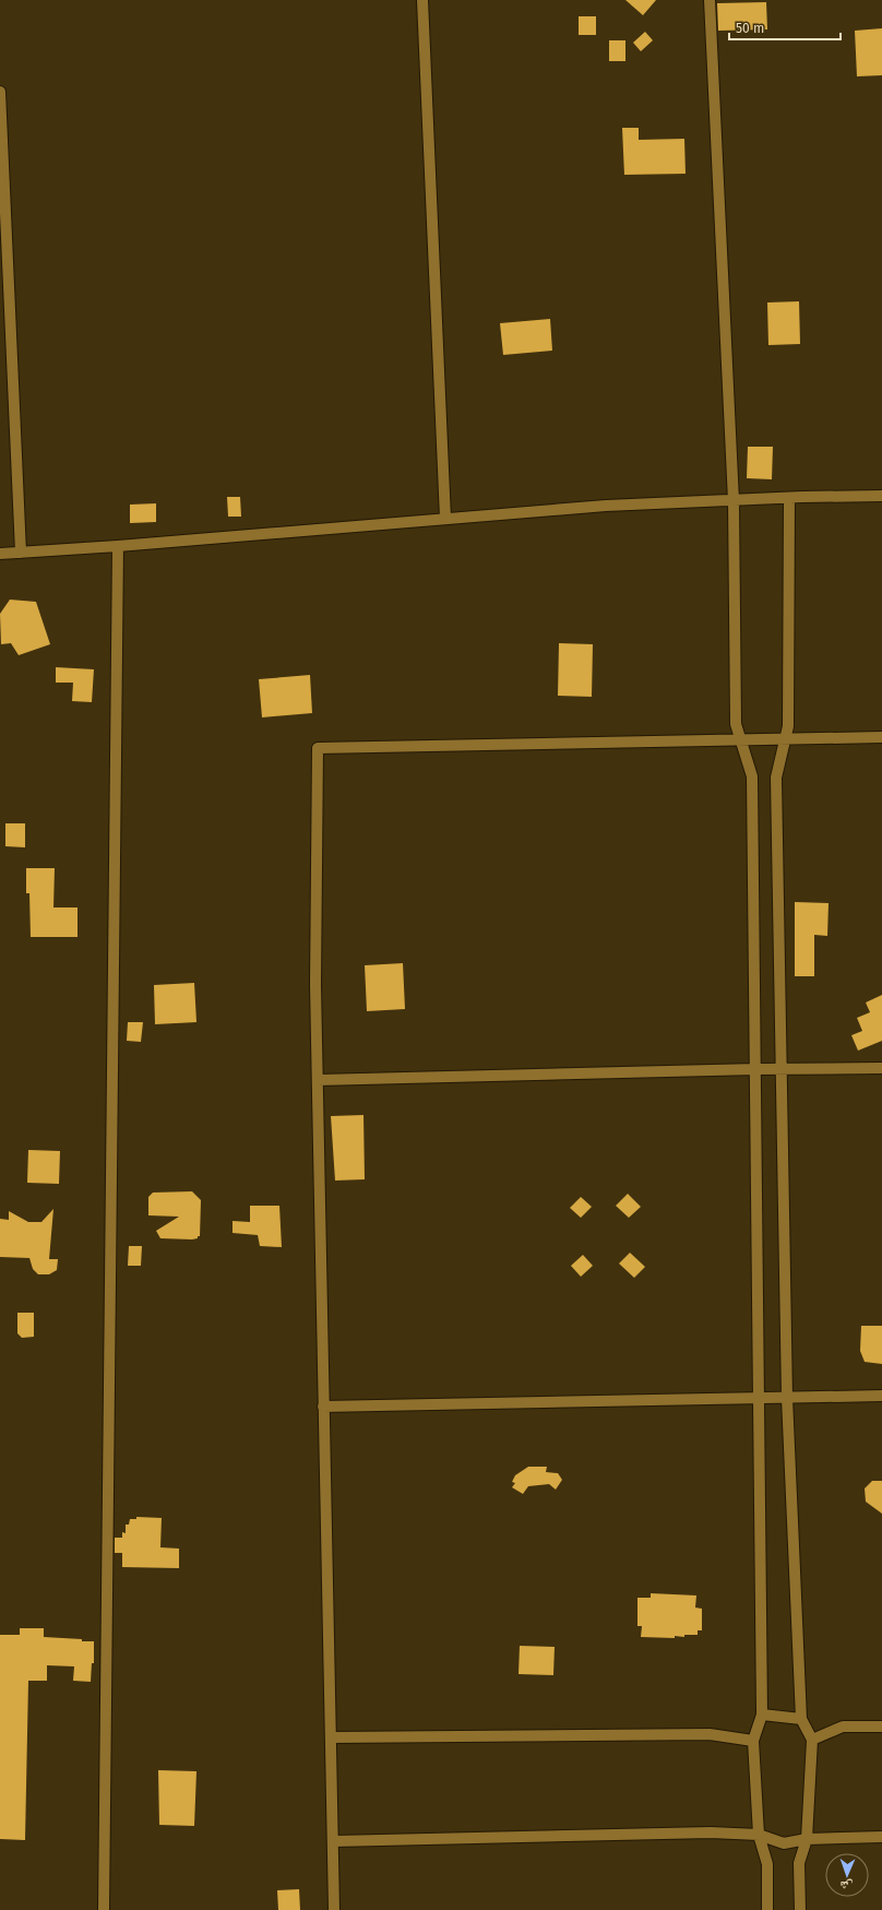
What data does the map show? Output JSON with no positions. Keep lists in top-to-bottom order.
{
  "scale_bar": "50 m",
  "north": "bottom"
}
